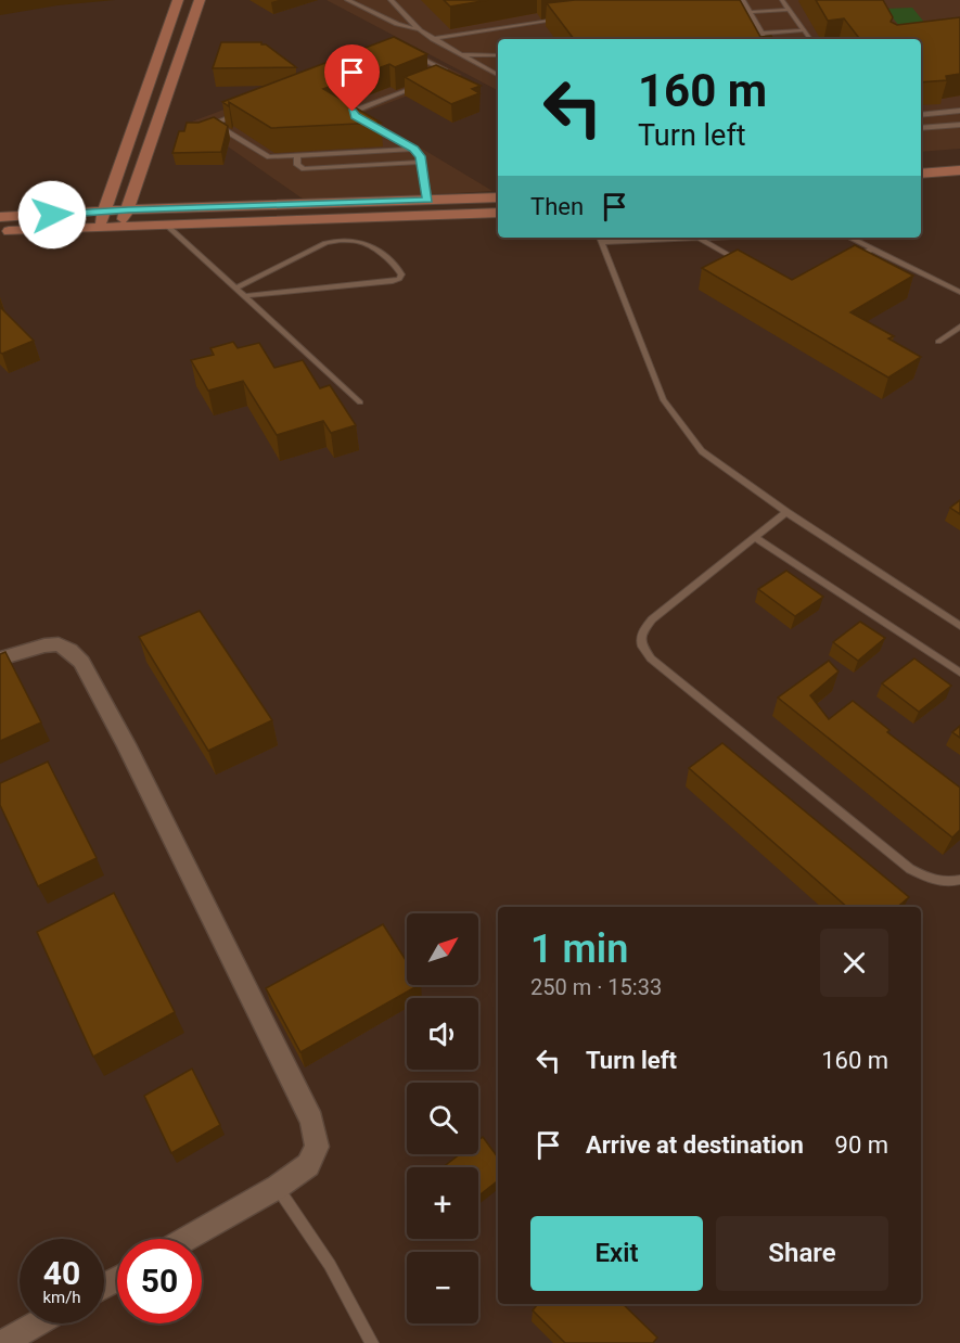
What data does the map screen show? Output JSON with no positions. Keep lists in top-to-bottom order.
{
  "north": "top right",
  "page": {
    "turn": ["160 m", "Turn left"],
    "then": "Then",
    "heading": ["1 min", "250 m · 15:33"],
    "map_buttons": ["+", "−"],
    "list": [
      {
        "name": "Turn left",
        "value": "160 m"
      },
      {
        "name": "Arrive at destination",
        "value": "90 m"
      }
    ],
    "buttons": ["Exit", "Share"],
    "speed": "40 km/h",
    "limit": "50"
  }
}
